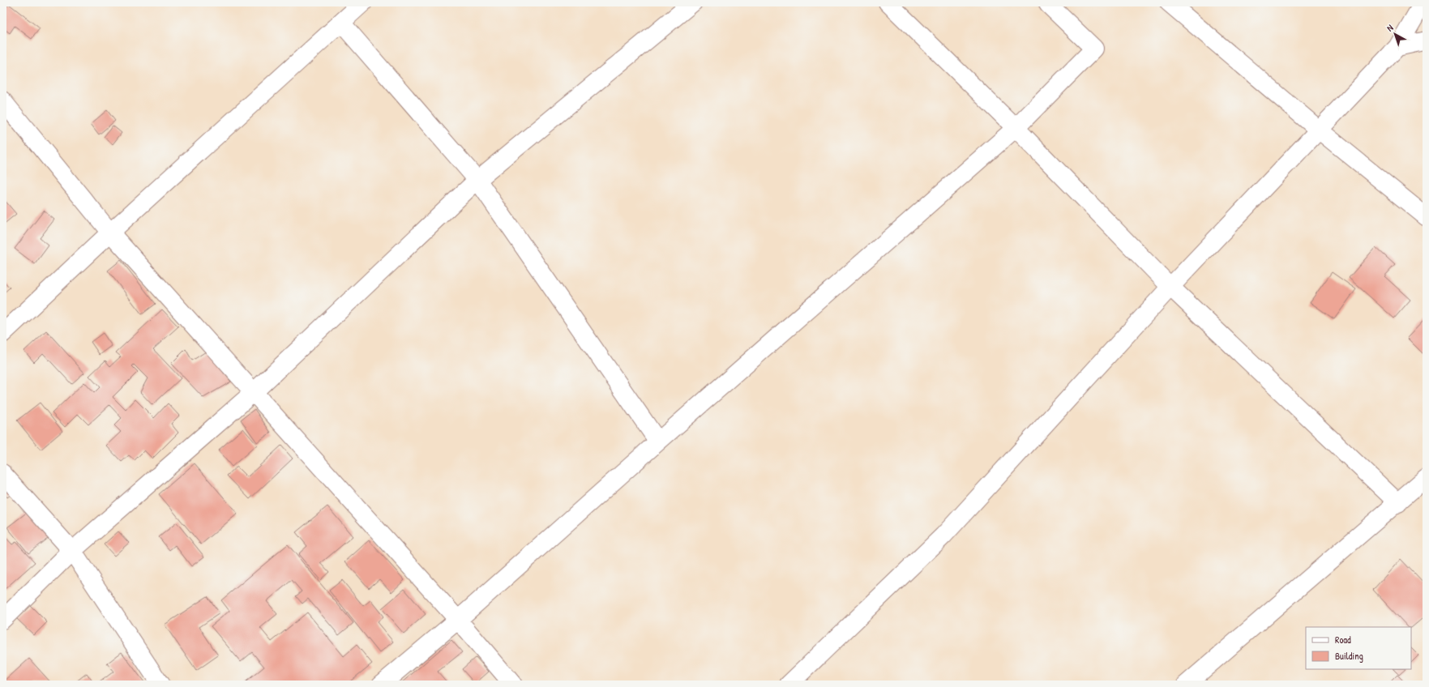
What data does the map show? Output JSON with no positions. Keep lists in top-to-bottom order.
{
  "legend": ["Road", "Building"],
  "north": "top left"
}
